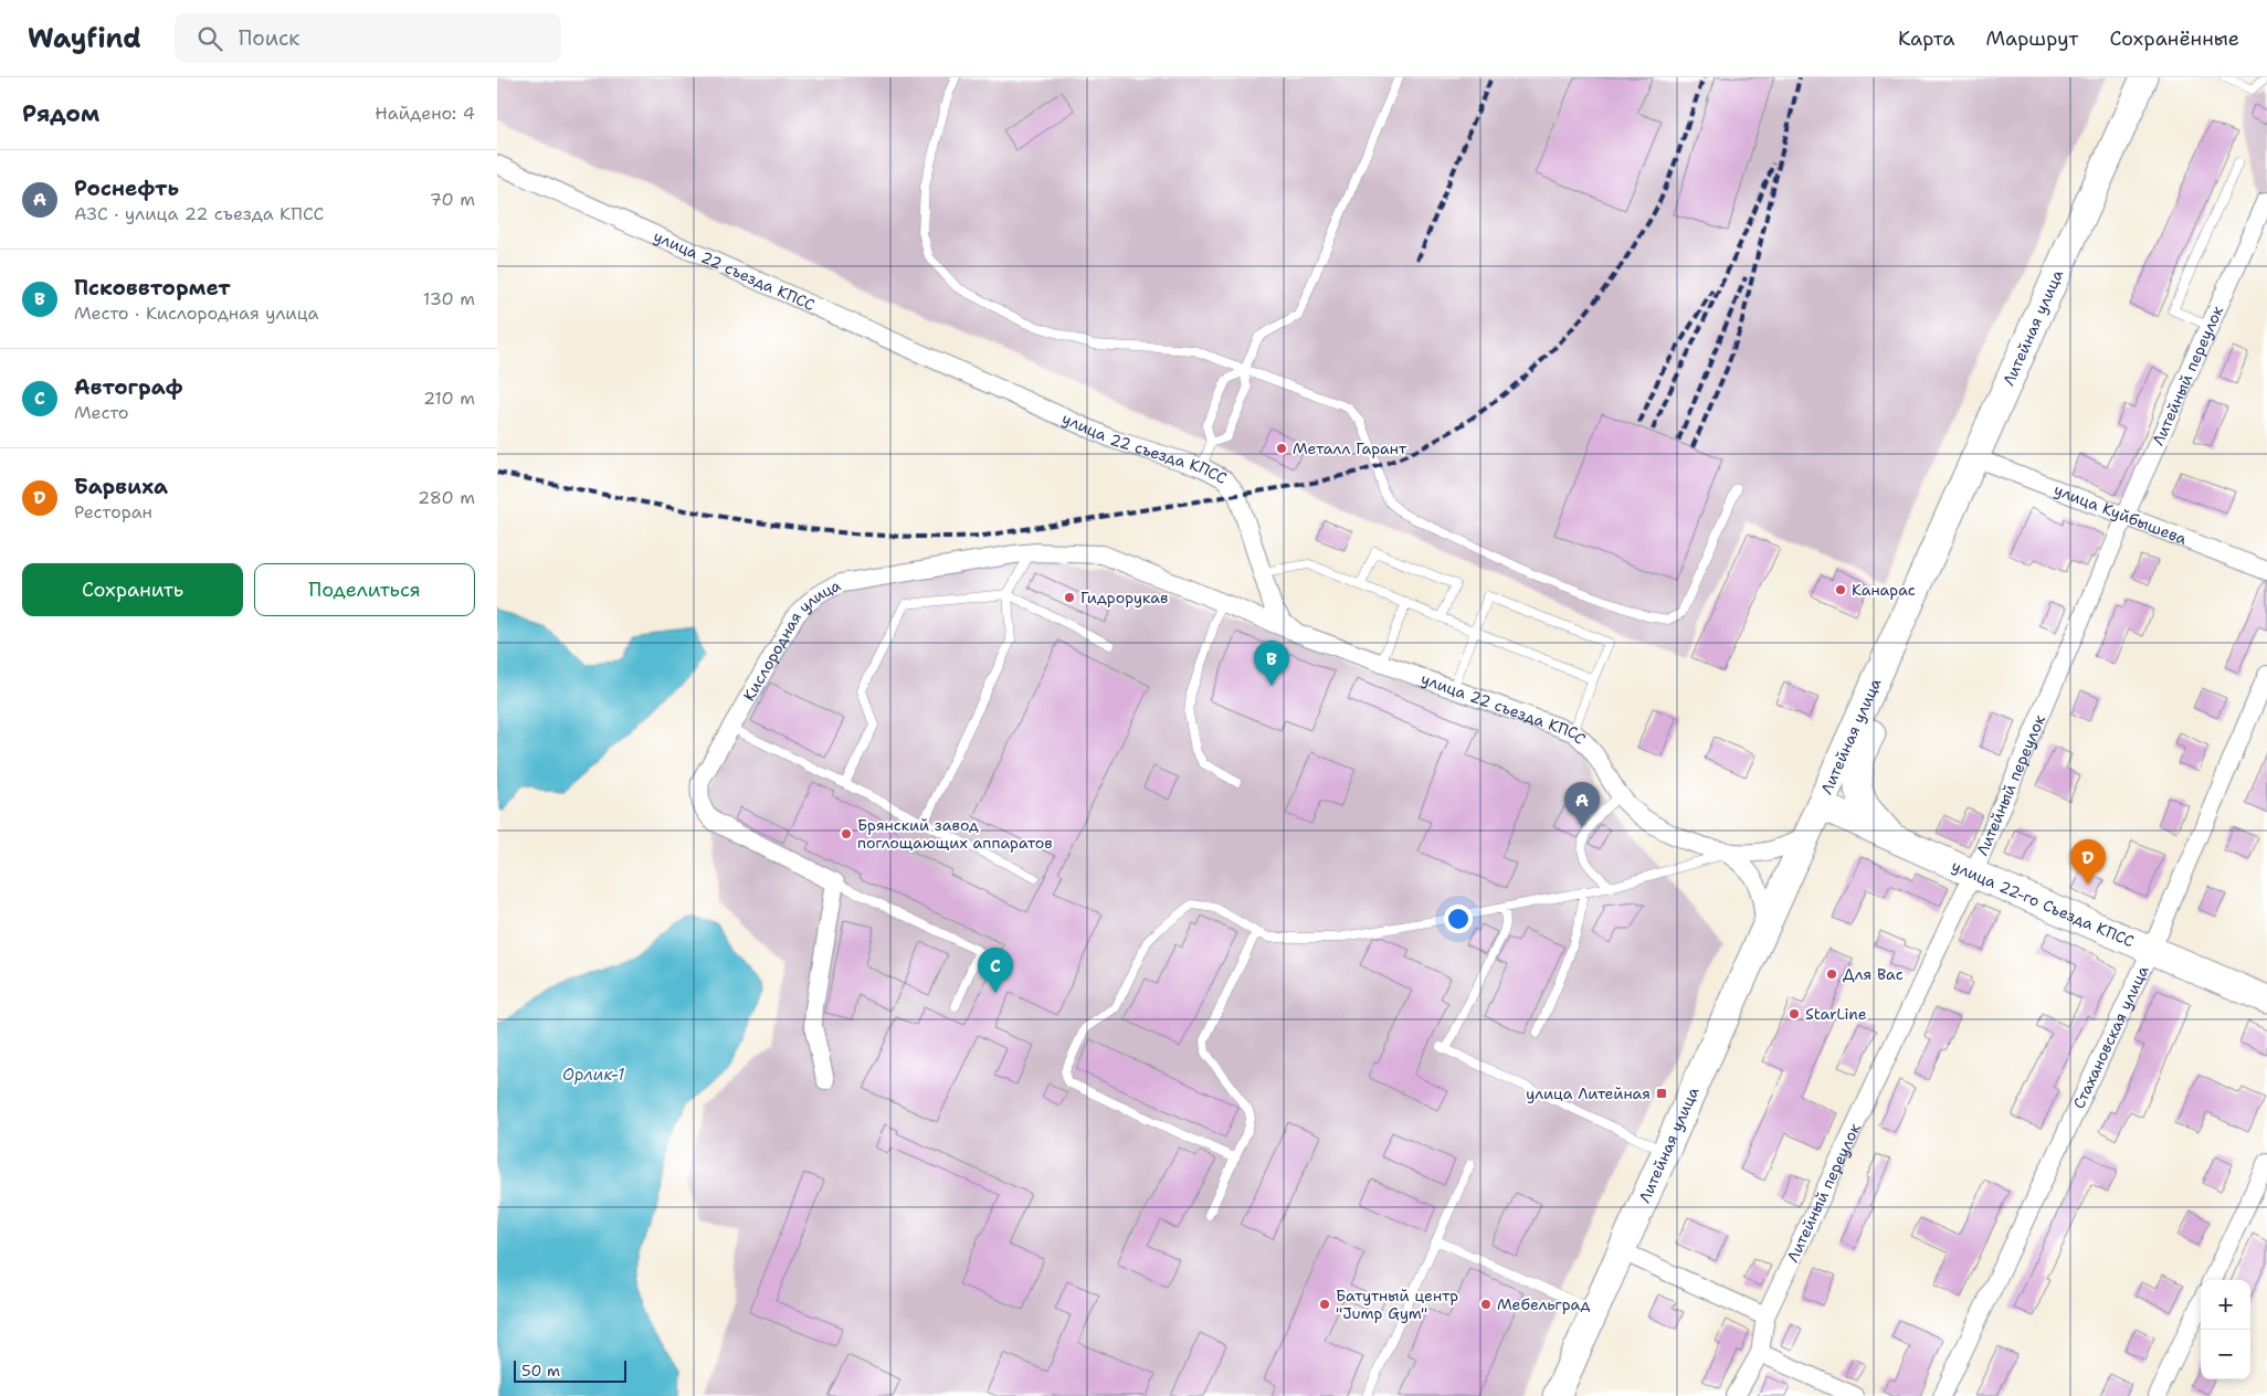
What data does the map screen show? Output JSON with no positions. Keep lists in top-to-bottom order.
{
  "streets": {
    "main road": ["Литейная улица", "улица 22-го Съезда КПСС"],
    "street": [
      "улица 22 съезда КПСС",
      "Литейный переулок",
      "улица Куйбышева",
      "Кислородная улица",
      "Стахановская улица"
    ]
  },
  "crossings": [
    ["улица 22 съезда КПСС", "Литейная улица"],
    ["улица 22 съезда КПСС", "Кислородная улица"],
    ["Литейная улица", "улица Куйбышева"],
    ["Литейная улица", "улица 22-го Съезда КПСС"],
    ["Литейный переулок", "улица Куйбышева"],
    ["Литейный переулок", "улица 22-го Съезда КПСС"],
    ["улица 22-го Съезда КПСС", "Стахановская улица"]
  ],
  "water": ["Орлик-1"],
  "places": {
    "other": [
      "Металл Гарант",
      "Канарас",
      "Гидрорукав",
      "Брянский завод поглощающих аппаратов",
      "Для Вас",
      "StarLine",
      "Батутный центр \"Jump Gym\"",
      "Мебельград"
    ],
    "transit": ["улица Литейная"]
  },
  "scale_bar": "50 m",
  "page": {
    "header": "Wayfind",
    "search": "Поиск",
    "nav": ["Карта", "Маршрут", "Сохранённые"],
    "heading": ["Рядом", "Найдено: 4"],
    "list": [
      {
        "mark": "A",
        "name": "Роснефть",
        "note": "АЗС · улица 22 съезда КПСС",
        "value": "70 m"
      },
      {
        "mark": "B",
        "name": "Псковвтормет",
        "note": "Место · Кислородная улица",
        "value": "130 m"
      },
      {
        "mark": "C",
        "name": "Автограф",
        "note": "Место",
        "value": "210 m"
      },
      {
        "mark": "D",
        "name": "Барвиха",
        "note": "Ресторан",
        "value": "280 m"
      }
    ],
    "buttons": ["Сохранить", "Поделиться"],
    "pins": [
      "B",
      "A",
      "D",
      "C"
    ],
    "map_buttons": ["+", "−"],
    "scale": "50 m"
  }
}
